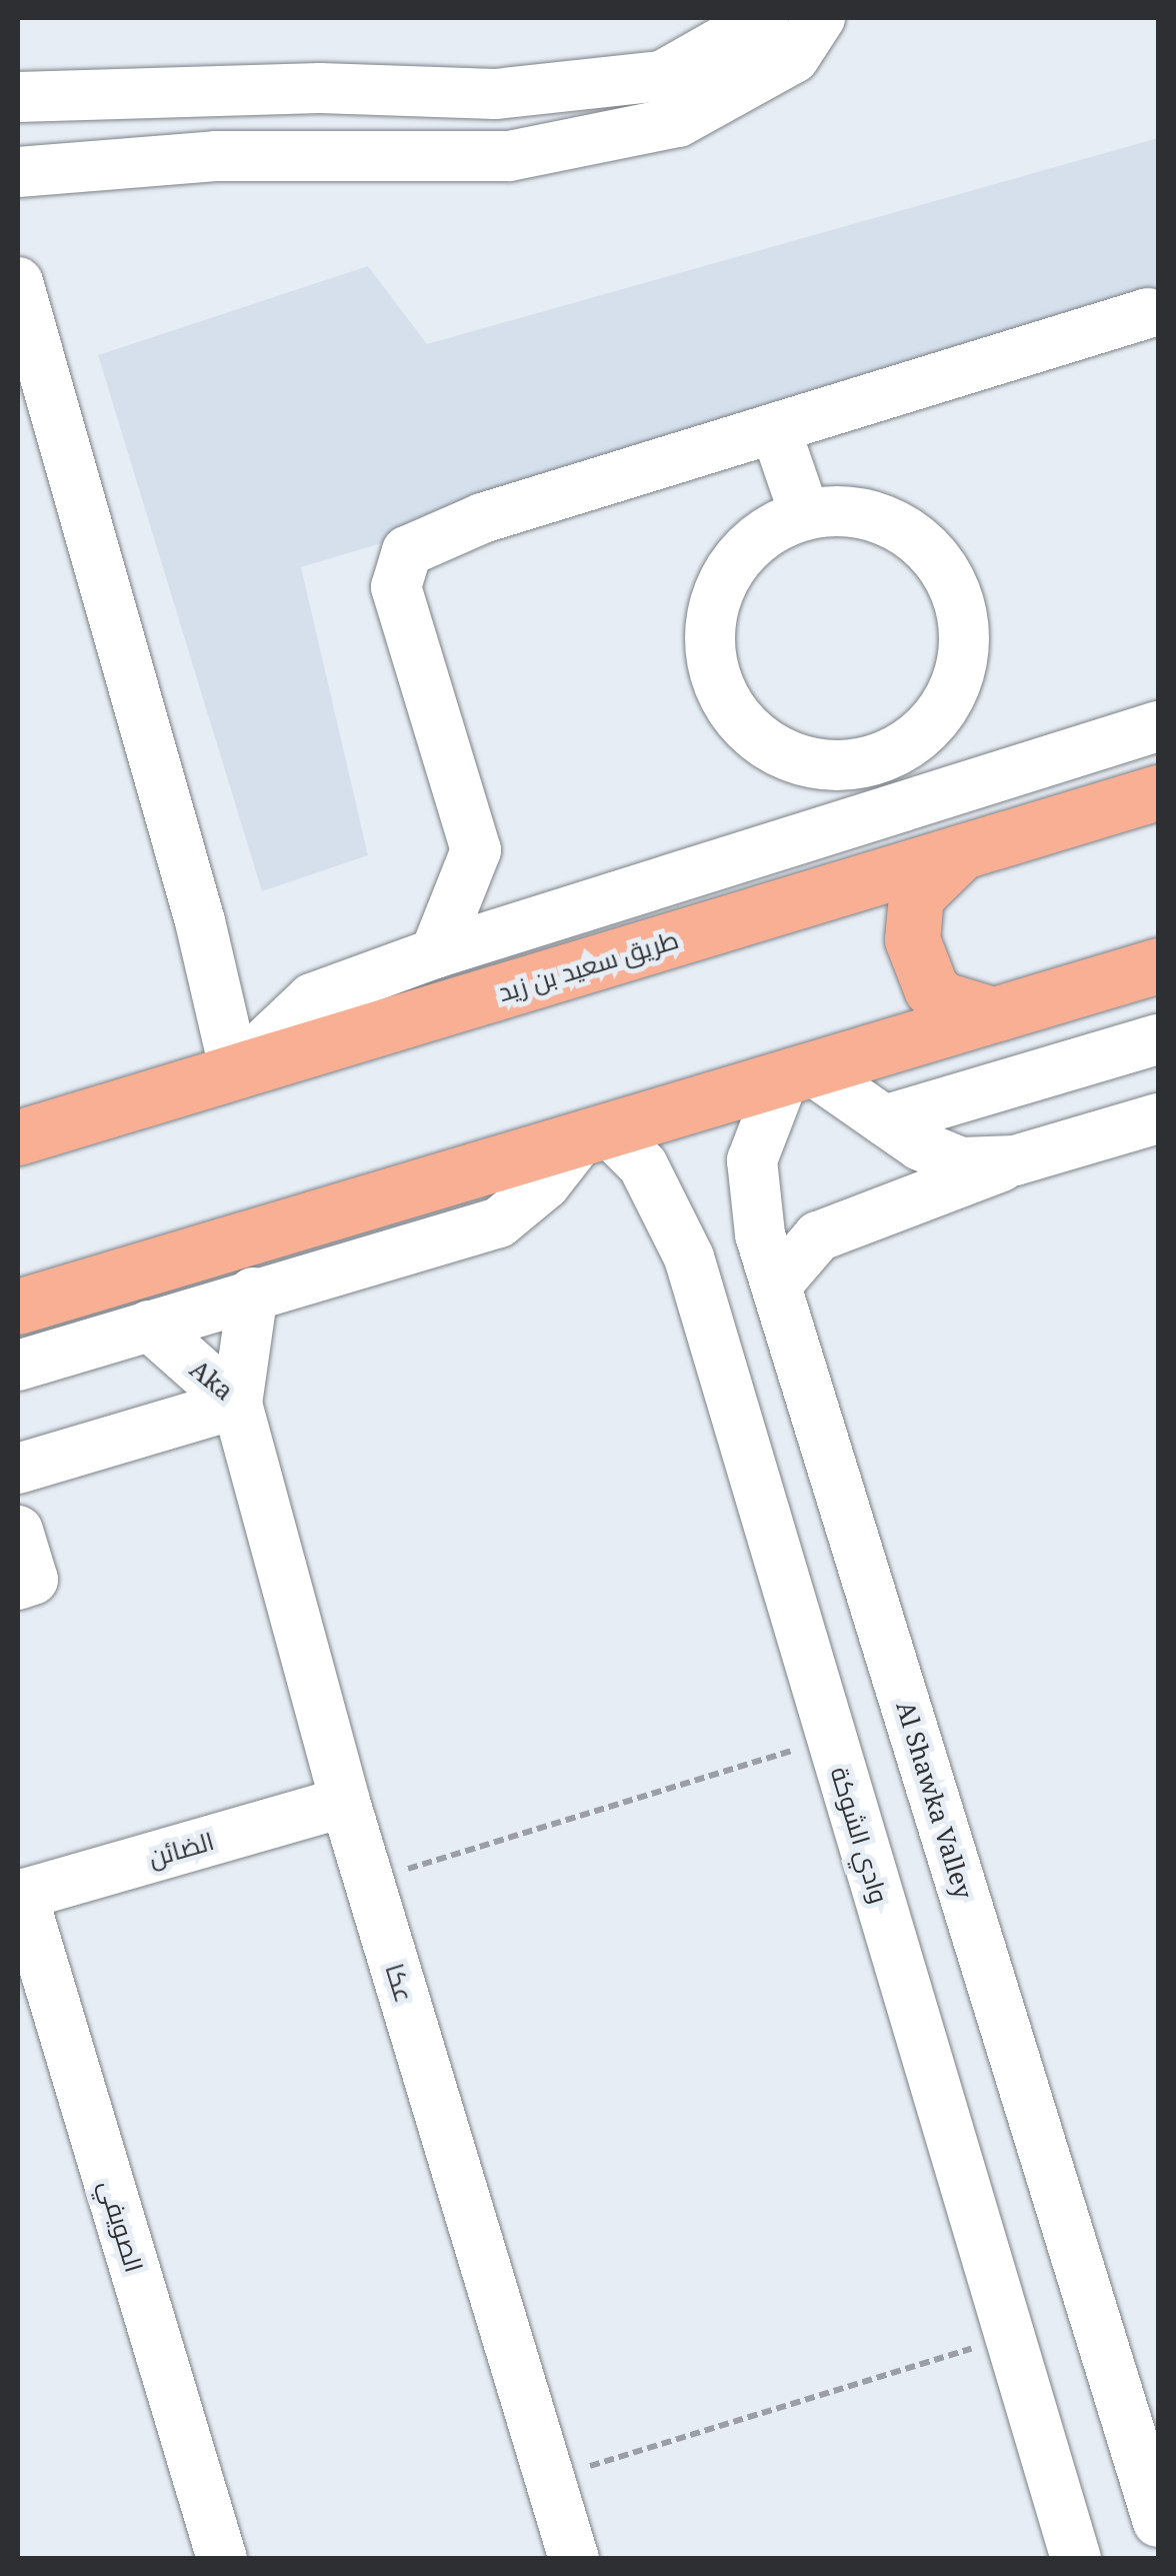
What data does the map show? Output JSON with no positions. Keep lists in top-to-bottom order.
{
  "streets": {
    "main road": ["طريق سعيد بن زيد"],
    "street": [
      "Aka",
      "Al Shawka Valley",
      "وادي الشوكة",
      "الضائن",
      "عكا",
      "الصويفي"
    ]
  },
  "crossings": [
    ["Aka", "عكا"],
    ["الضائن", "عكا"],
    ["الضائن", "الصويفي"]
  ]
}
